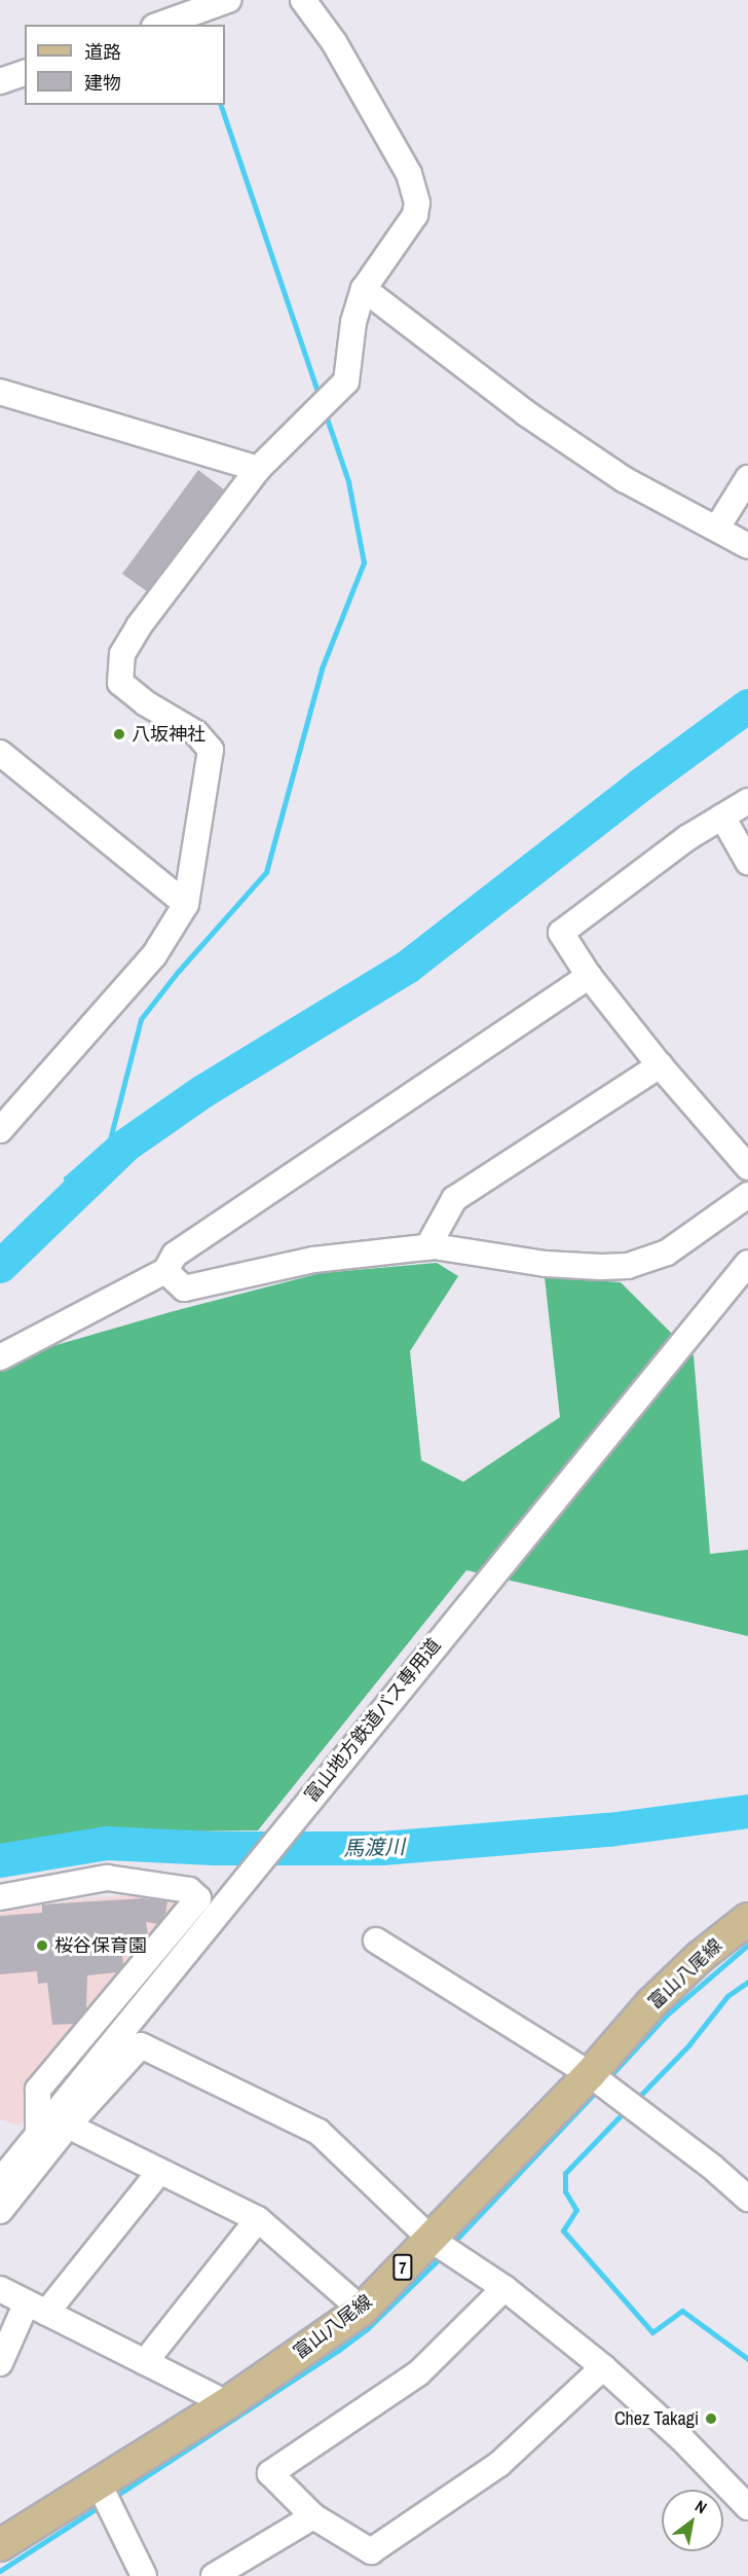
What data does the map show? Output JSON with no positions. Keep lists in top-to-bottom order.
{
  "streets": {
    "main road": ["富山八尾線", "7"],
    "street": ["富山地方鉄道バス専用道"]
  },
  "water": ["馬渡川"],
  "places": ["八坂神社", "桜谷保育園", "Chez Takagi"],
  "legend": ["道路", "建物"],
  "north": "top right"
}
